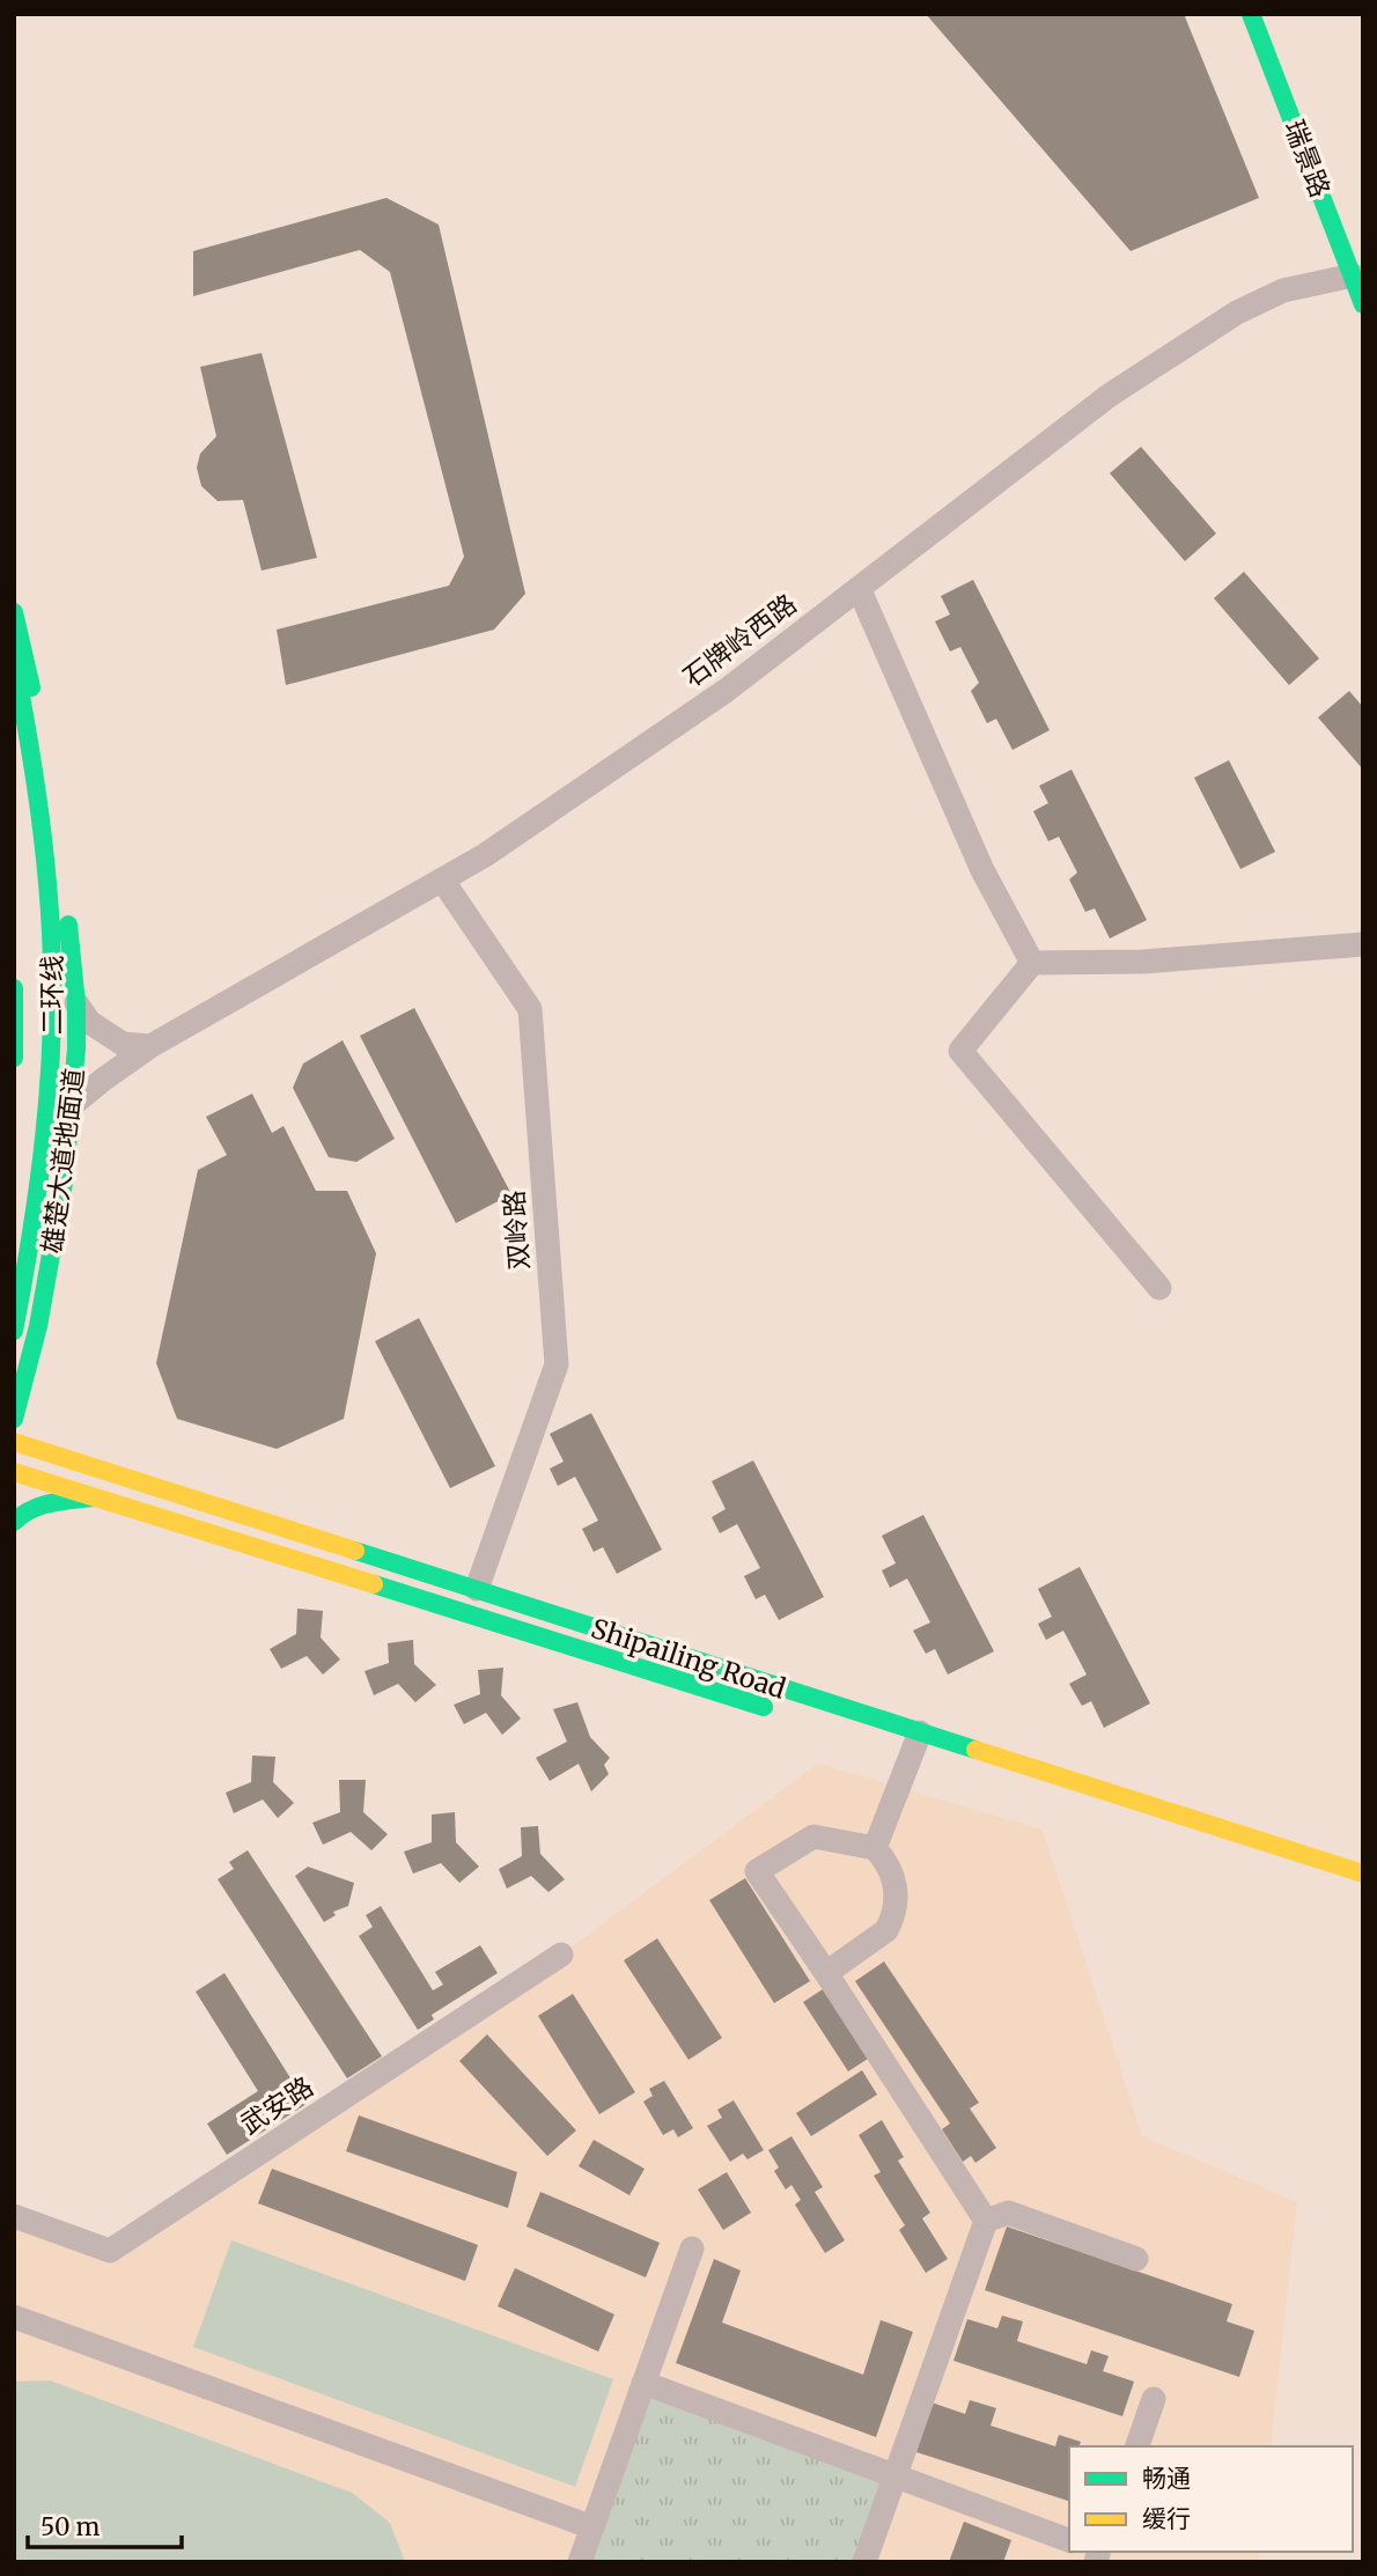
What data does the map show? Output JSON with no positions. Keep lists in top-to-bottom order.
{
  "streets": {
    "main road": [
      "瑞景路",
      "二环线",
      "雄楚大道地面道",
      "Shipailing Road"
    ],
    "street": ["石牌岭西路", "双岭路", "武安路"]
  },
  "crossings": [
    ["瑞景路", "石牌岭西路"],
    ["石牌岭西路", "雄楚大道地面道"],
    ["石牌岭西路", "双岭路"],
    ["双岭路", "Shipailing Road"]
  ],
  "legend": ["畅通", "缓行"],
  "scale_bar": "50 m"
}
